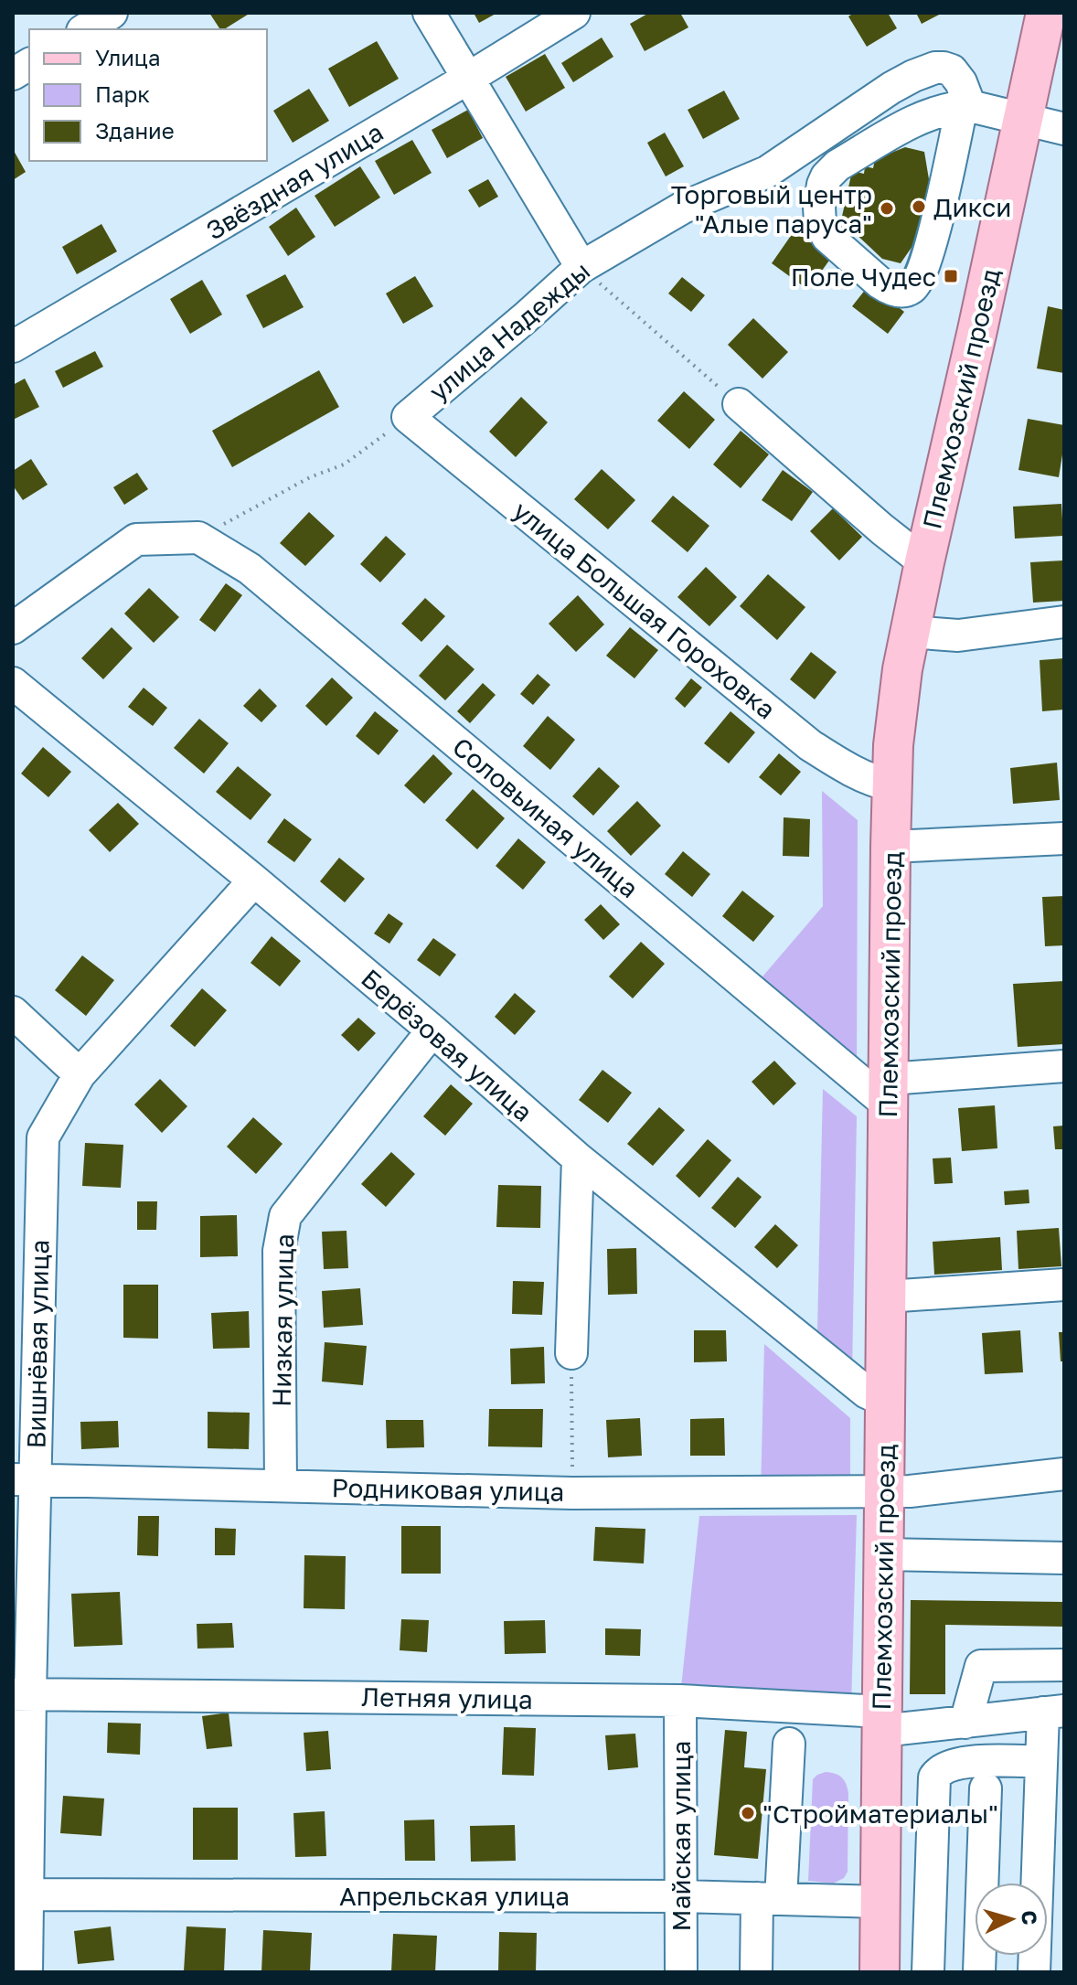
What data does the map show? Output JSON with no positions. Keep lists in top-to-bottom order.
{
  "streets": {
    "main road": ["Племхозский проезд"],
    "street": [
      "Звёздная улица",
      "улица Надежды",
      "улица Большая Гороховка",
      "Соловьиная улица",
      "Берёзовая улица",
      "Низкая улица",
      "Вишнёвая улица",
      "Родниковая улица",
      "Летняя улица",
      "Майская улица",
      "Апрельская улица"
    ]
  },
  "crossings": [
    ["улица Надежды", "улица Большая Гороховка"],
    ["Племхозский проезд", "улица Большая Гороховка"],
    ["Племхозский проезд", "Соловьиная улица"],
    ["Племхозский проезд", "Берёзовая улица"],
    ["Племхозский проезд", "Родниковая улица"],
    ["Племхозский проезд", "Летняя улица"],
    ["Племхозский проезд", "Апрельская улица"],
    ["Берёзовая улица", "Низкая улица"],
    ["Берёзовая улица", "Вишнёвая улица"],
    ["Низкая улица", "Родниковая улица"],
    ["Вишнёвая улица", "Родниковая улица"],
    ["Вишнёвая улица", "Летняя улица"],
    ["Вишнёвая улица", "Апрельская улица"],
    ["Летняя улица", "Майская улица"],
    ["Майская улица", "Апрельская улица"]
  ],
  "places": {
    "other": ["Дикси", "Торговый центр \"Алые паруса\"", "\"Стройматериалы\""],
    "transit": ["Поле Чудес"]
  },
  "legend": ["Улица", "Парк", "Здание"],
  "north": "right"
}
